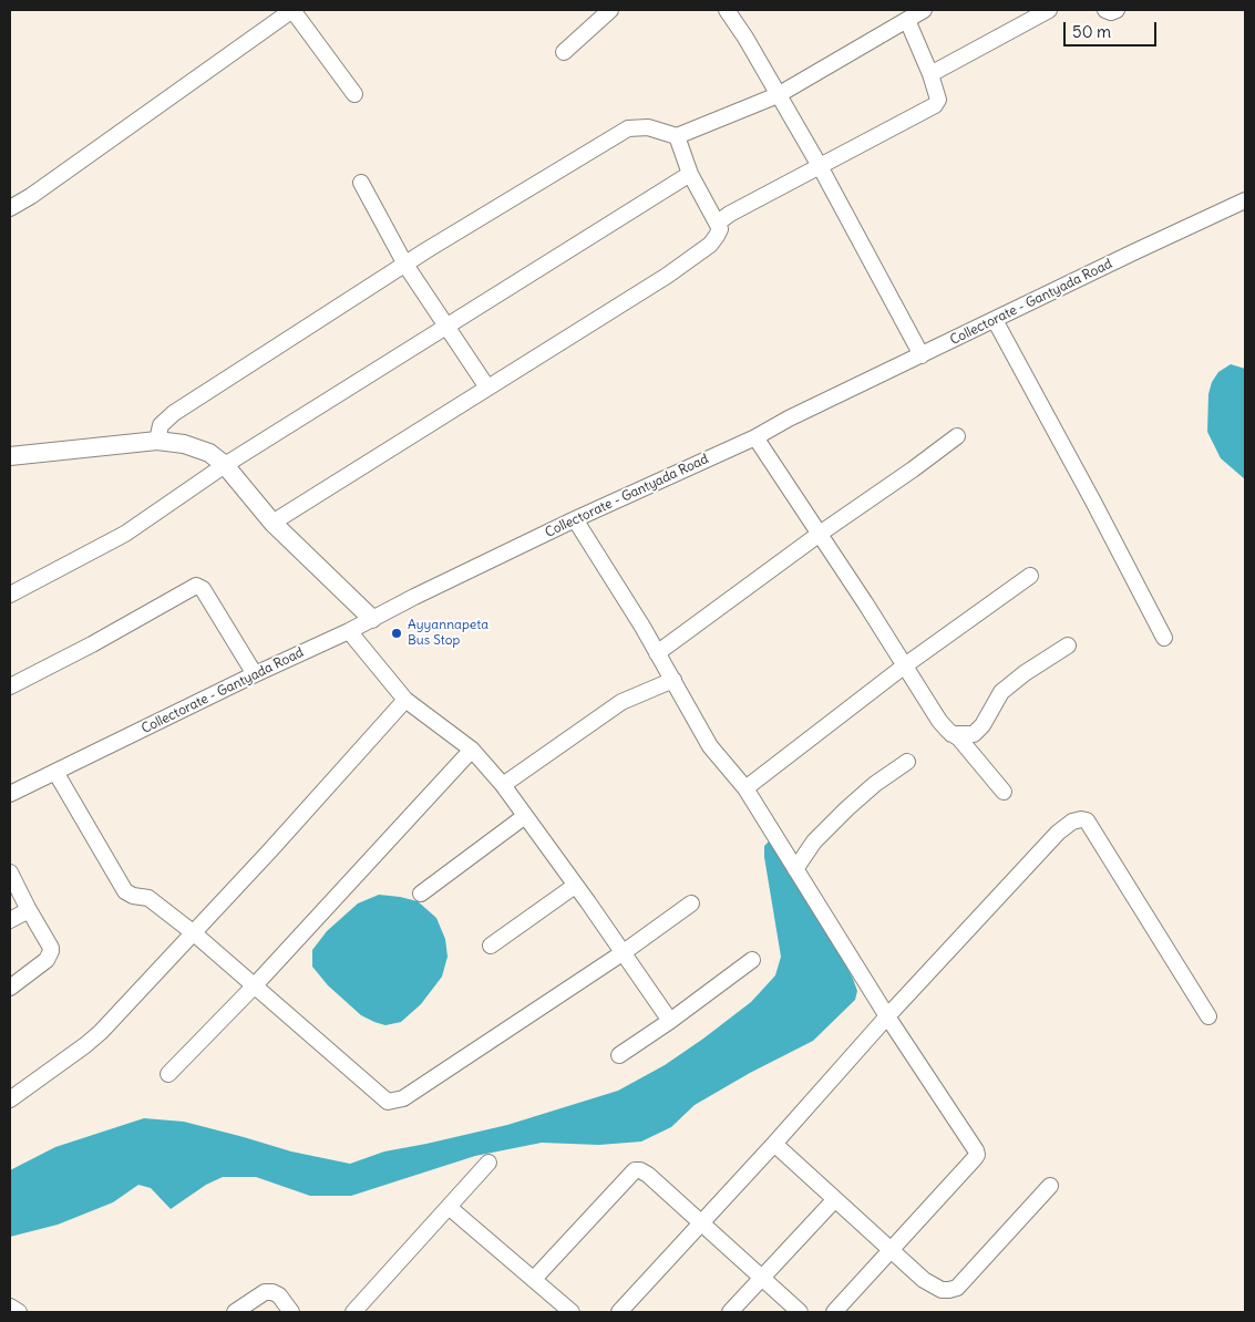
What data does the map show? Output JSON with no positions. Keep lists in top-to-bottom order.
{
  "streets": {
    "street": ["Collectorate - Gantyada Road"]
  },
  "places": ["Ayyannapeta Bus Stop"],
  "scale_bar": "50 m"
}
